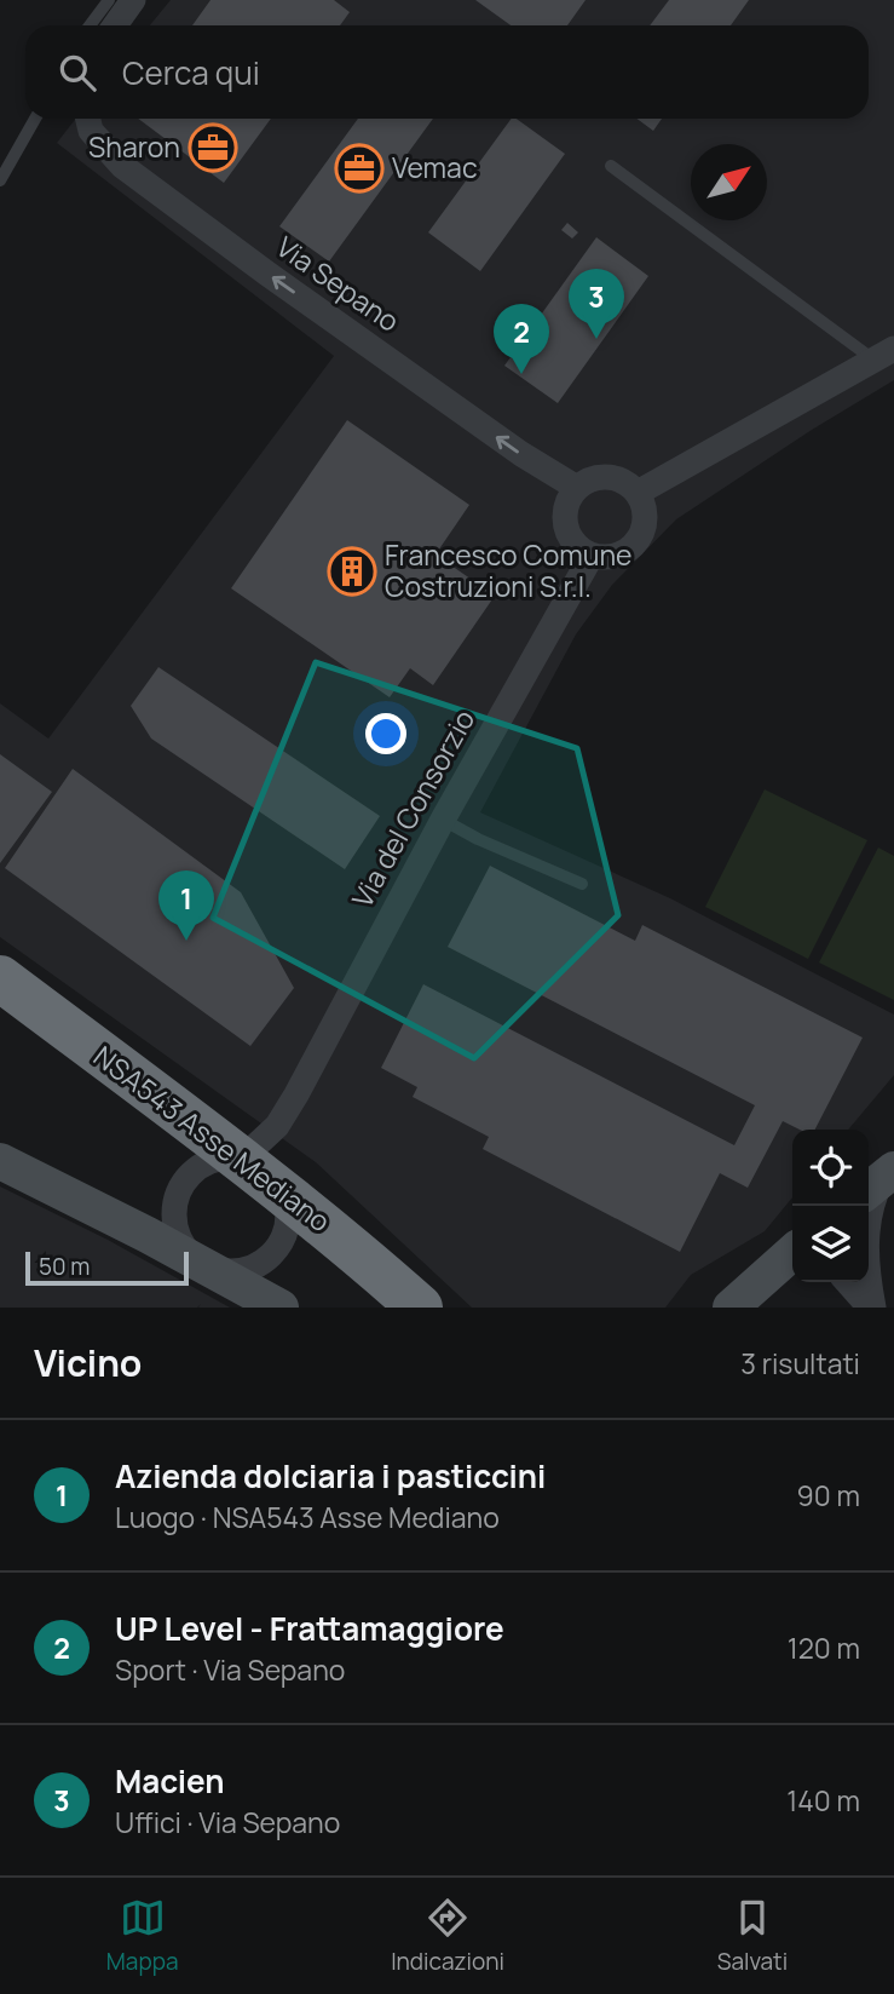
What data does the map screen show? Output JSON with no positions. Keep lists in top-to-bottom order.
{
  "streets": {
    "highway": ["NSA543 Asse Mediano"],
    "street": ["Via Sepano", "Via del Consorzio"]
  },
  "crossings": [
    ["Via Sepano", "Via del Consorzio"]
  ],
  "one_way": ["Via Sepano"],
  "places": {
    "office": ["Sharon", "Vemac"],
    "building": ["Francesco Comune Costruzioni S.r.l."]
  },
  "scale_bar": "50 m",
  "north": "top right",
  "page": {
    "search": "Cerca qui",
    "pins": ["3", "2", "1"],
    "scale": "50 m",
    "heading": ["Vicino", "3 risultati"],
    "list": [
      {
        "mark": "1",
        "name": "Azienda dolciaria i pasticcini",
        "note": "Luogo · NSA543 Asse Mediano",
        "value": "90 m"
      },
      {
        "mark": "2",
        "name": "UP Level - Frattamaggiore",
        "note": "Sport · Via Sepano",
        "value": "120 m"
      },
      {
        "mark": "3",
        "name": "Macien",
        "note": "Uffici · Via Sepano",
        "value": "140 m"
      }
    ],
    "nav": ["Mappa", "Indicazioni", "Salvati"]
  }
}
